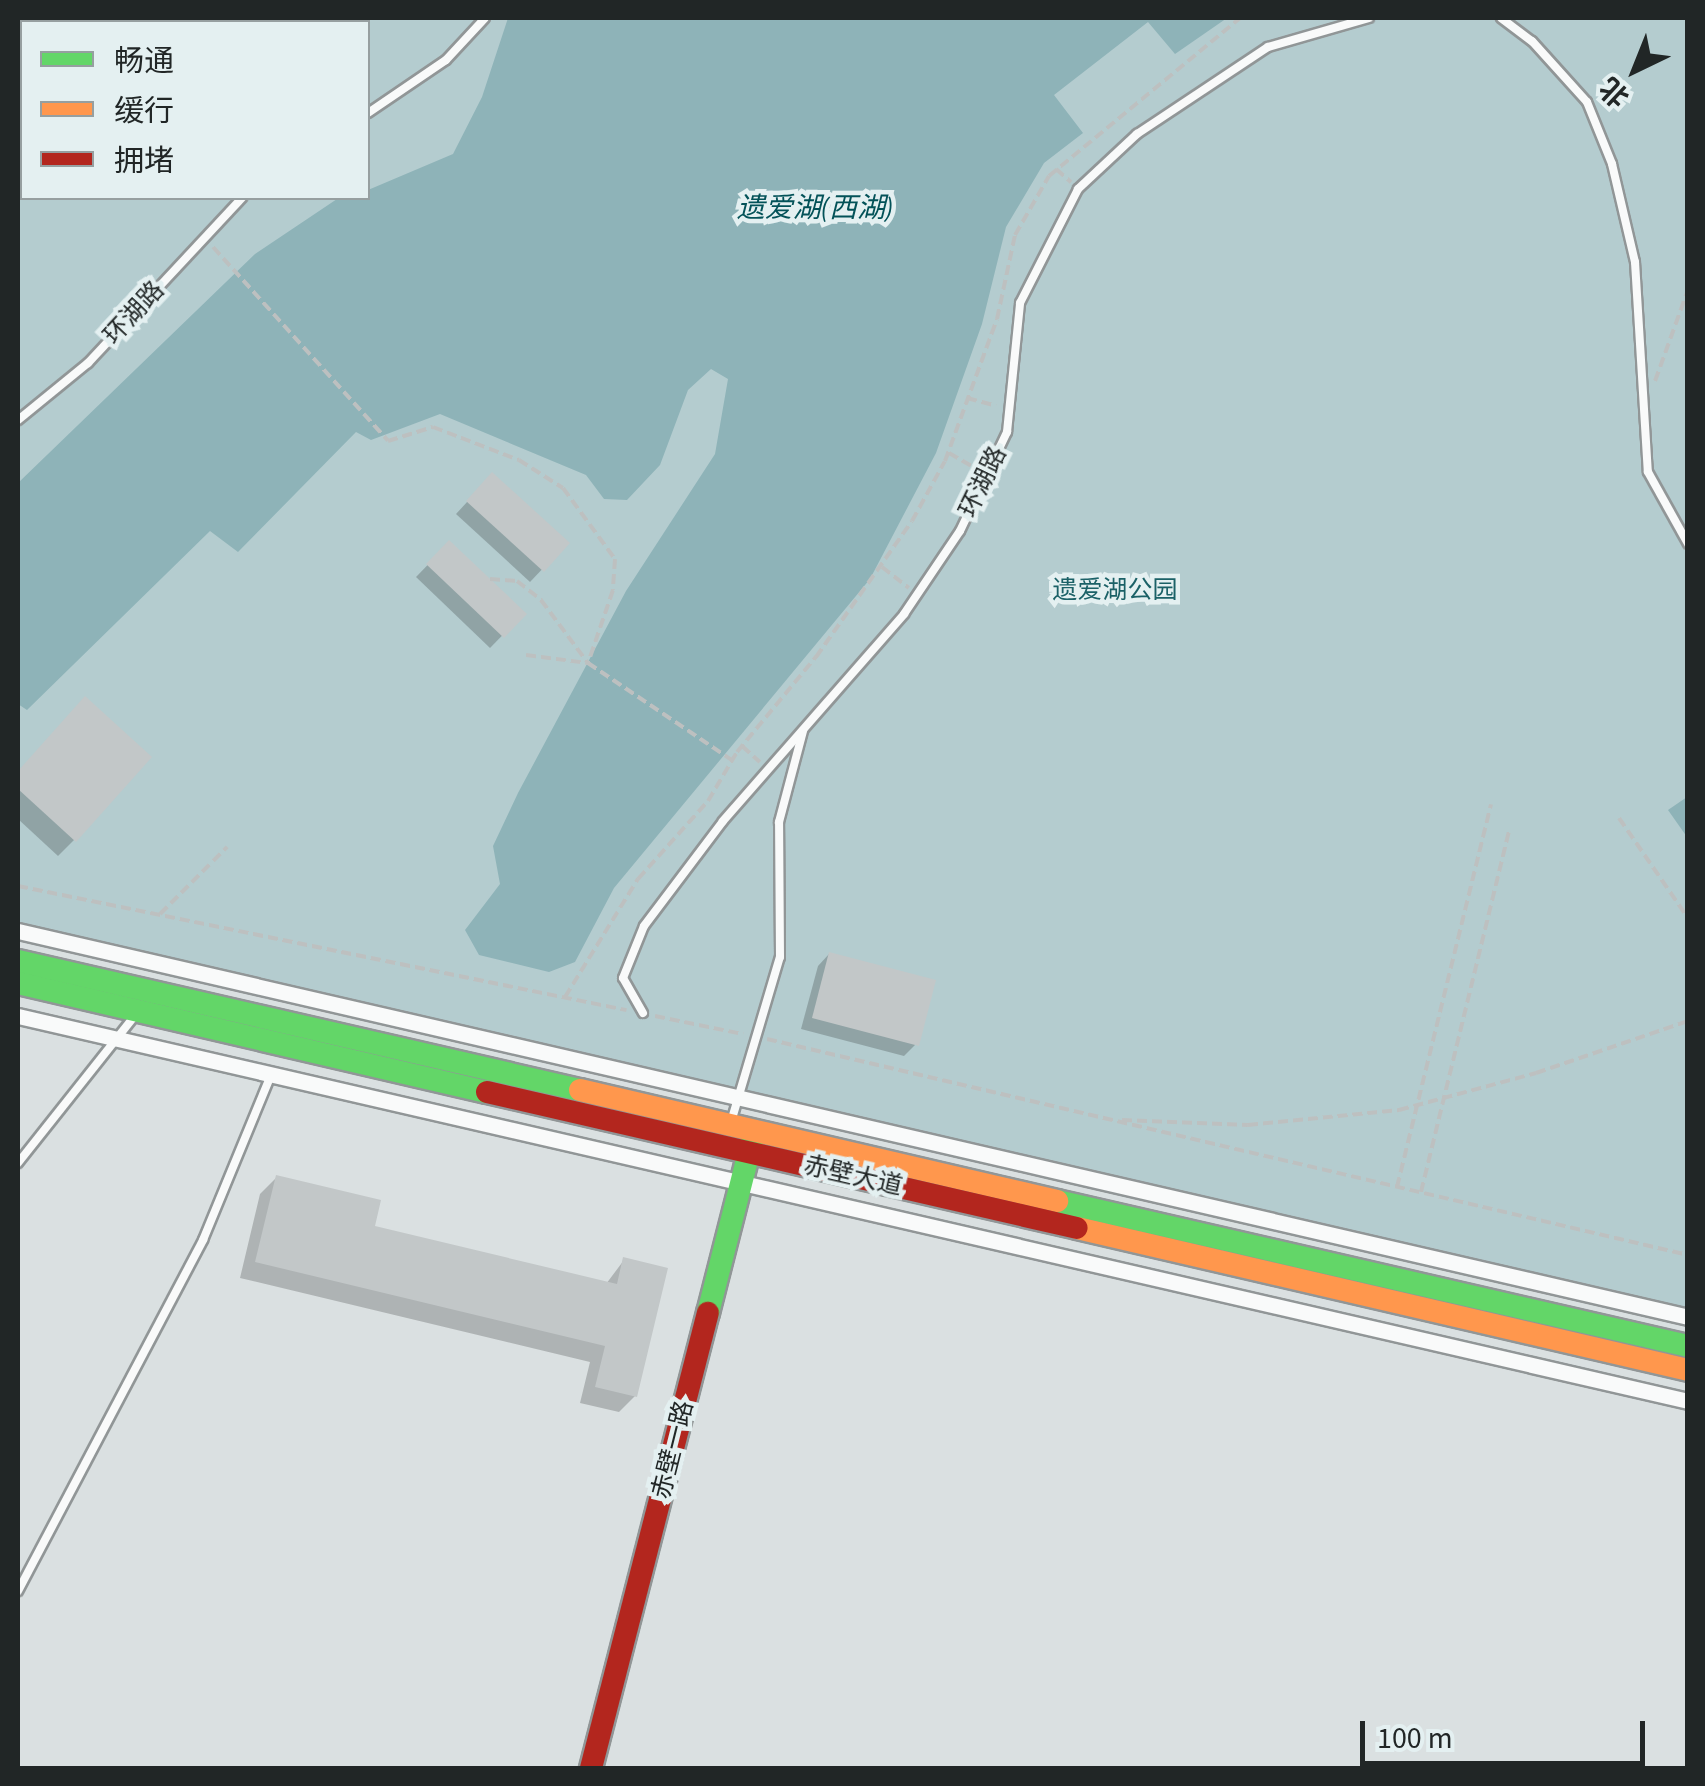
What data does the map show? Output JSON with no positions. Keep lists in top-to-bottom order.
{
  "streets": {
    "main road": ["赤壁大道", "赤壁一路"],
    "lane": ["环湖路"]
  },
  "crossings": [
    ["赤壁大道", "赤壁一路"]
  ],
  "water": ["遗爱湖(西湖)"],
  "parks": ["遗爱湖公园"],
  "legend": ["畅通", "缓行", "拥堵"],
  "scale_bar": "100 m",
  "north": "bottom left"
}
